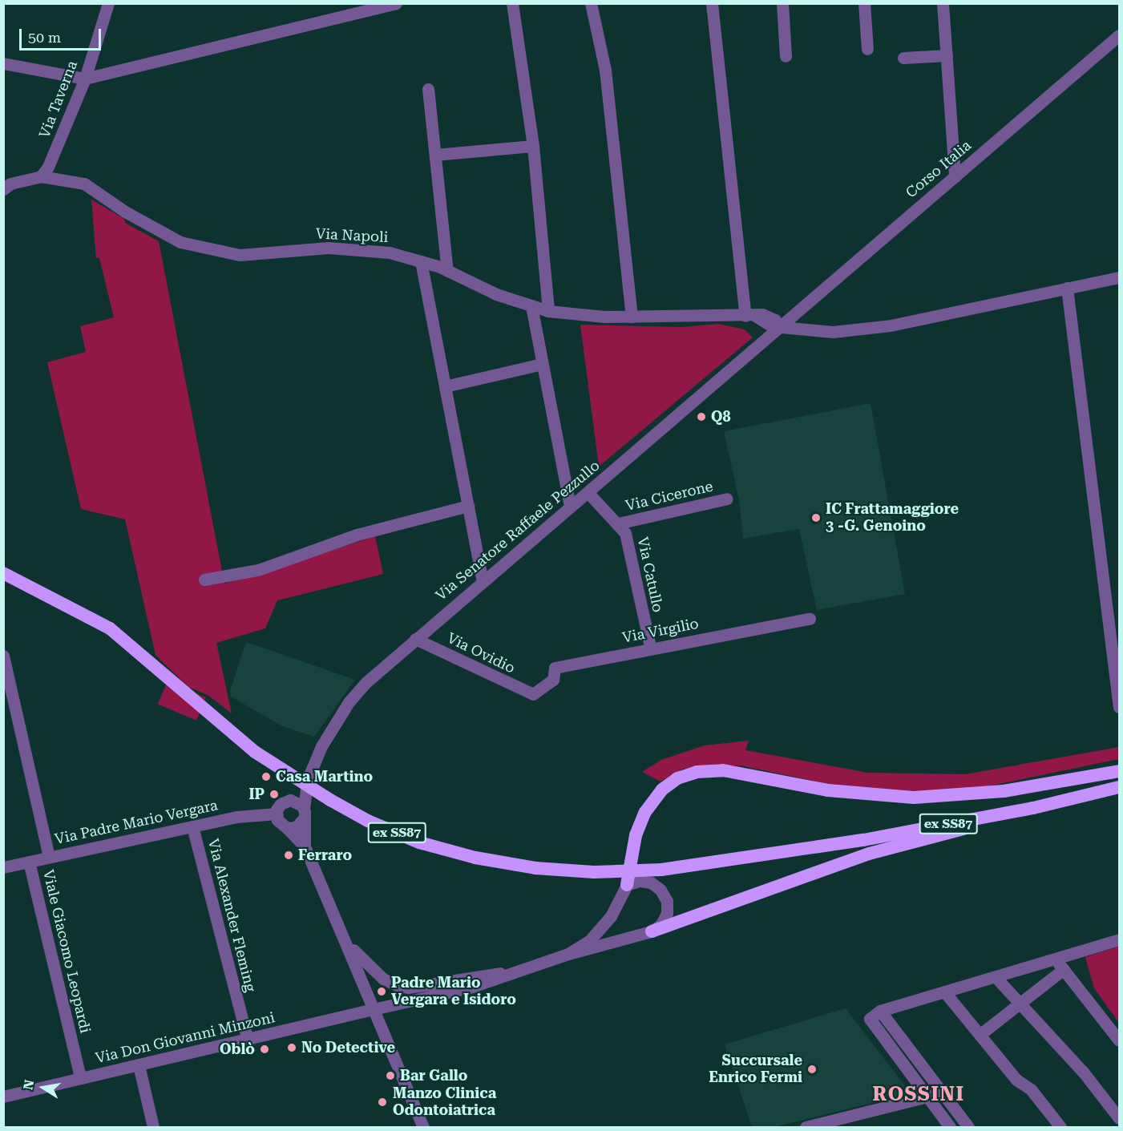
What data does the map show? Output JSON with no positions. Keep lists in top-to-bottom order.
{
  "streets": {
    "highway": ["ex SS87"],
    "street": [
      "Via Taverna",
      "Corso Italia",
      "Via Napoli",
      "Via Cicerone",
      "Via Senatore Raffaele Pezzullo",
      "Via Catullo",
      "Via Virgilio",
      "Via Ovidio",
      "Via Padre Mario Vergara",
      "Via Alexander Fleming",
      "Viale Giacomo Leopardi",
      "Via Don Giovanni Minzoni"
    ]
  },
  "crossings": [
    ["Via Taverna", "Via Napoli"],
    ["Corso Italia", "Via Napoli"],
    ["Corso Italia", "Via Senatore Raffaele Pezzullo"],
    ["Via Napoli", "Via Senatore Raffaele Pezzullo"],
    ["Via Cicerone", "Via Catullo"],
    ["Via Senatore Raffaele Pezzullo", "Via Catullo"],
    ["Via Senatore Raffaele Pezzullo", "Via Ovidio"],
    ["Via Senatore Raffaele Pezzullo", "Via Padre Mario Vergara"],
    ["Via Catullo", "Via Virgilio"],
    ["Via Virgilio", "Via Ovidio"],
    ["Via Padre Mario Vergara", "Via Alexander Fleming"],
    ["Via Padre Mario Vergara", "Viale Giacomo Leopardi"],
    ["Via Alexander Fleming", "Via Don Giovanni Minzoni"],
    ["Viale Giacomo Leopardi", "Via Don Giovanni Minzoni"]
  ],
  "districts": ["ROSSINI"],
  "places": [
    "Q8",
    "IC Frattamaggiore 3 -G. Genoino",
    "Casa Martino",
    "IP",
    "Ferraro",
    "Padre Mario Vergara e Isidoro",
    "No Detective",
    "Oblò",
    "Succursale Enrico Fermi",
    "Bar Gallo",
    "Manzo Clinica Odontoiatrica"
  ],
  "scale_bar": "50 m",
  "north": "left"
}
